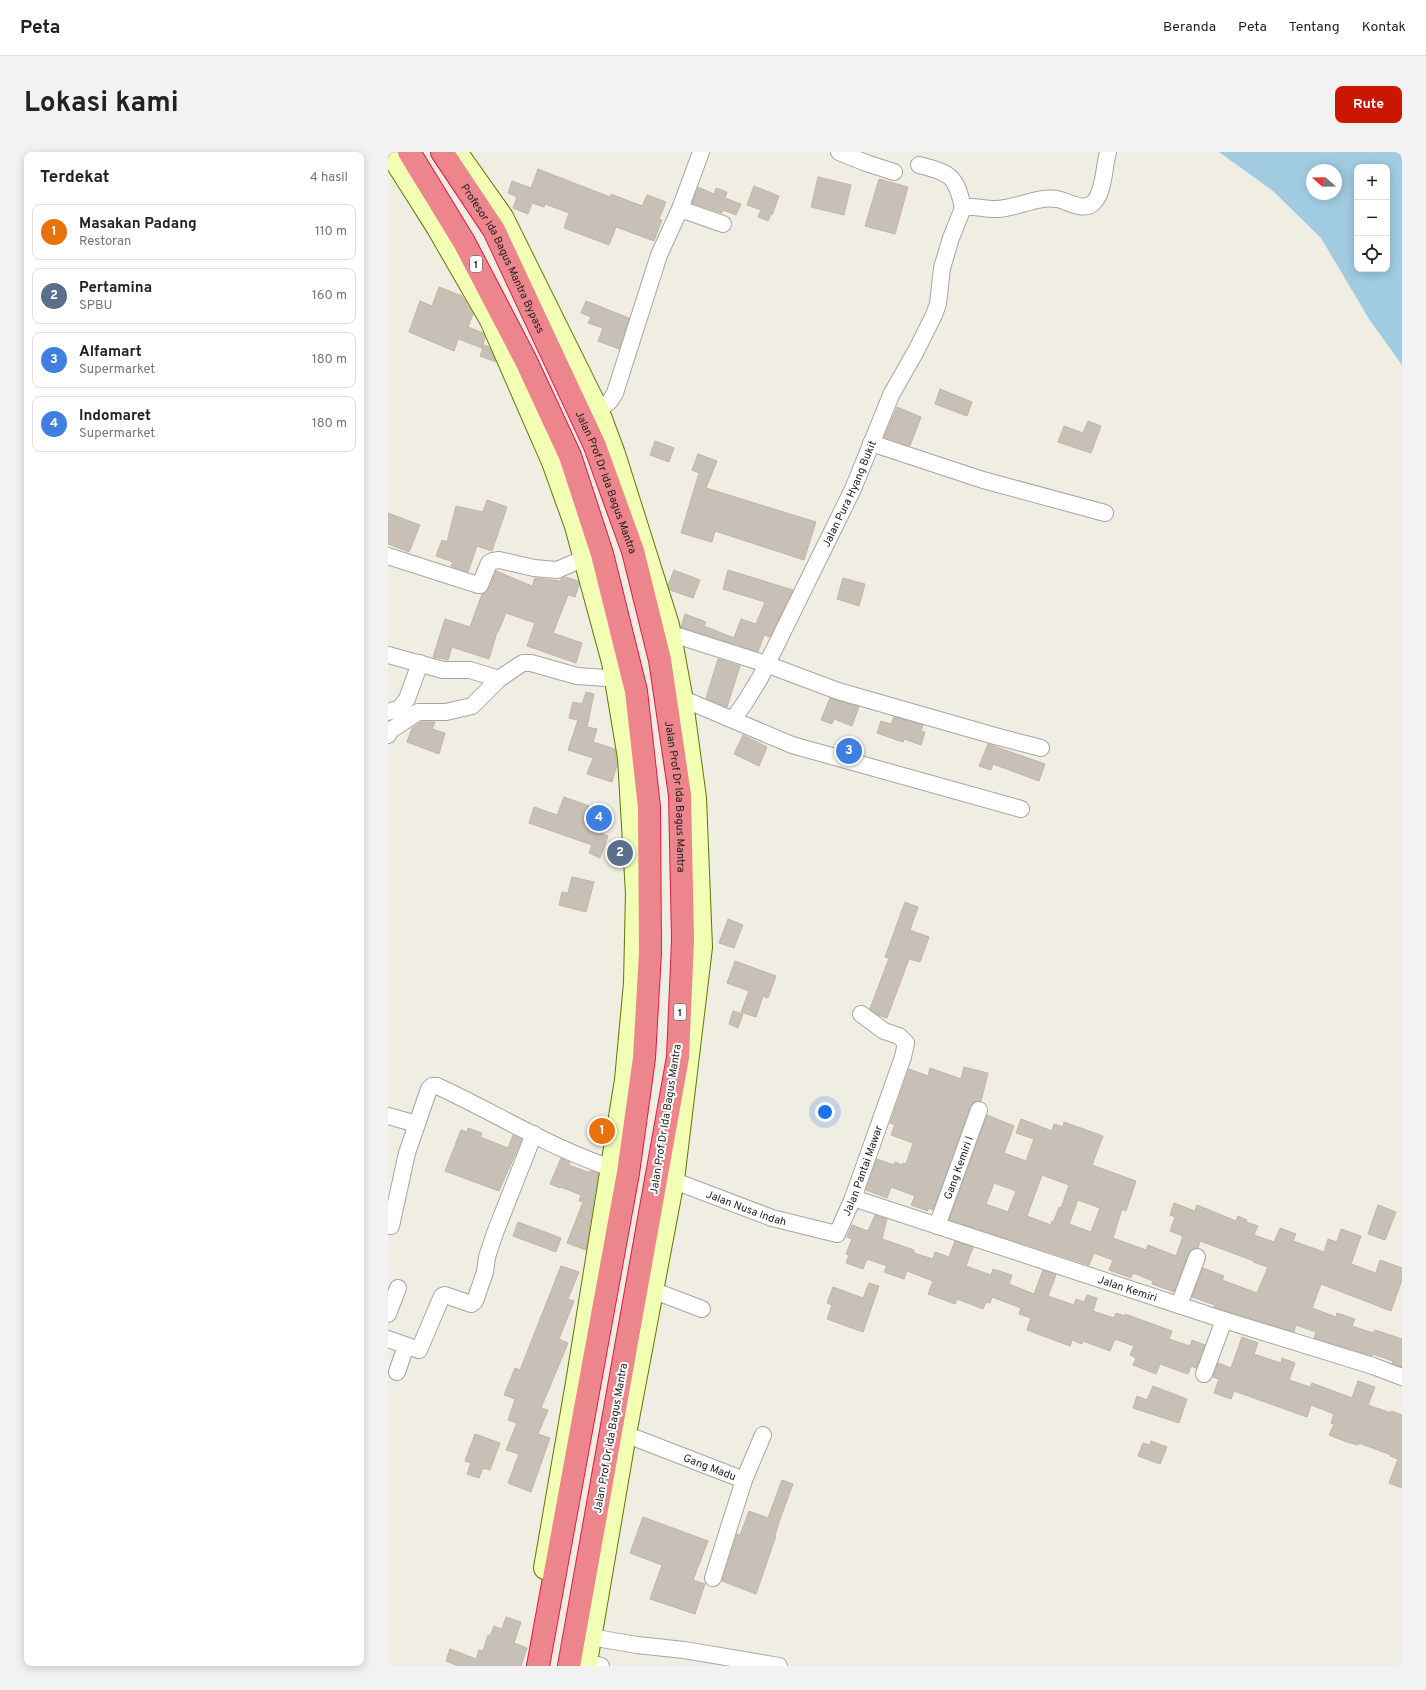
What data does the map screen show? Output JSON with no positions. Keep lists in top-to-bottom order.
{
  "streets": {
    "highway": ["Profesor Ida Bagus Mantra Bypass", "1", "Jalan Prof Dr Ida Bagus Mantra"],
    "street": [
      "Jalan Pura Hyang Bukit",
      "Gang Kemiri I",
      "Jalan Pantai Mawar",
      "Jalan Nusa Indah",
      "Jalan Kemiri",
      "Gang Madu"
    ]
  },
  "crossings": [
    ["Profesor Ida Bagus Mantra Bypass", "Jalan Prof Dr Ida Bagus Mantra"],
    ["Jalan Prof Dr Ida Bagus Mantra", "Jalan Nusa Indah"],
    ["Gang Kemiri I", "Jalan Kemiri"],
    ["Jalan Pantai Mawar", "Jalan Nusa Indah"],
    ["Jalan Pantai Mawar", "Jalan Kemiri"]
  ],
  "north": "left",
  "page": {
    "header": "Peta",
    "nav": [
      "Beranda",
      "Peta",
      "Tentang",
      "Kontak"
    ],
    "title": "Lokasi kami",
    "buttons": "Rute",
    "heading": ["Terdekat", "4 hasil"],
    "map_buttons": ["+", "−"],
    "list": [
      {
        "mark": "1",
        "name": "Masakan Padang",
        "note": "Restoran",
        "value": "110 m"
      },
      {
        "mark": "2",
        "name": "Pertamina",
        "note": "SPBU",
        "value": "160 m"
      },
      {
        "mark": "3",
        "name": "Alfamart",
        "note": "Supermarket",
        "value": "180 m"
      },
      {
        "mark": "4",
        "name": "Indomaret",
        "note": "Supermarket",
        "value": "180 m"
      }
    ],
    "pins": [
      "3",
      "4",
      "2",
      "1"
    ]
  }
}
